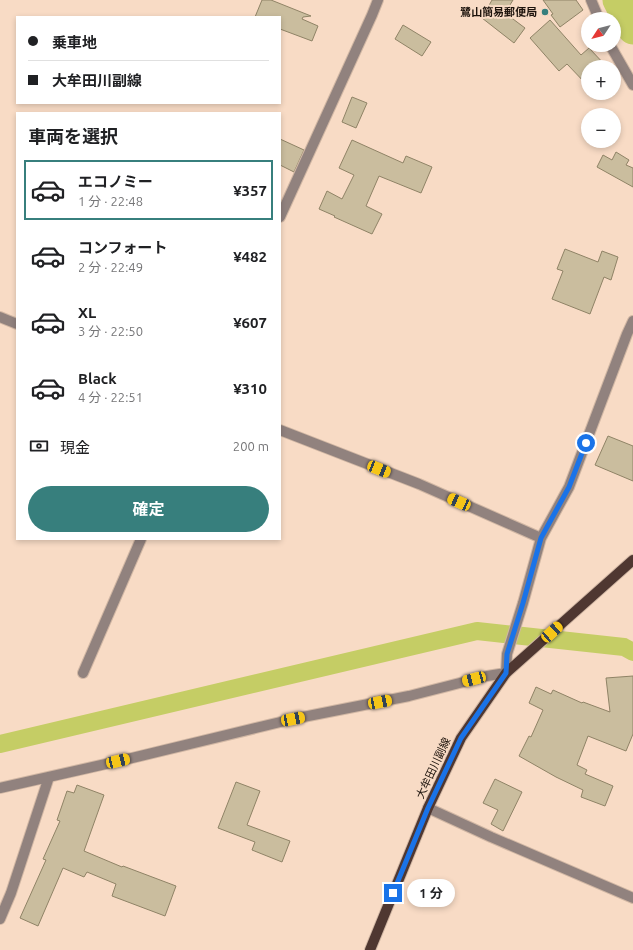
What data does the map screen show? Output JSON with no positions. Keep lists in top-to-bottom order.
{
  "streets": {
    "main road": ["大牟田川副線"]
  },
  "places": ["鷺山簡易郵便局"],
  "north": "bottom left",
  "page": {
    "map_buttons": ["+", "−"],
    "banner": ["乗車地", "大牟田川副線"],
    "heading": "車両を選択",
    "list": [
      {
        "name": "エコノミー",
        "note": "1 分 · 22:48",
        "value": "¥357"
      },
      {
        "name": "コンフォート",
        "note": "2 分 · 22:49",
        "value": "¥482"
      },
      {
        "name": "XL",
        "note": "3 分 · 22:50",
        "value": "¥607"
      },
      {
        "name": "Black",
        "note": "4 分 · 22:51",
        "value": "¥310"
      }
    ],
    "pay": ["現金", "200 m"],
    "buttons": "確定",
    "bubble": "1 分"
  }
}
